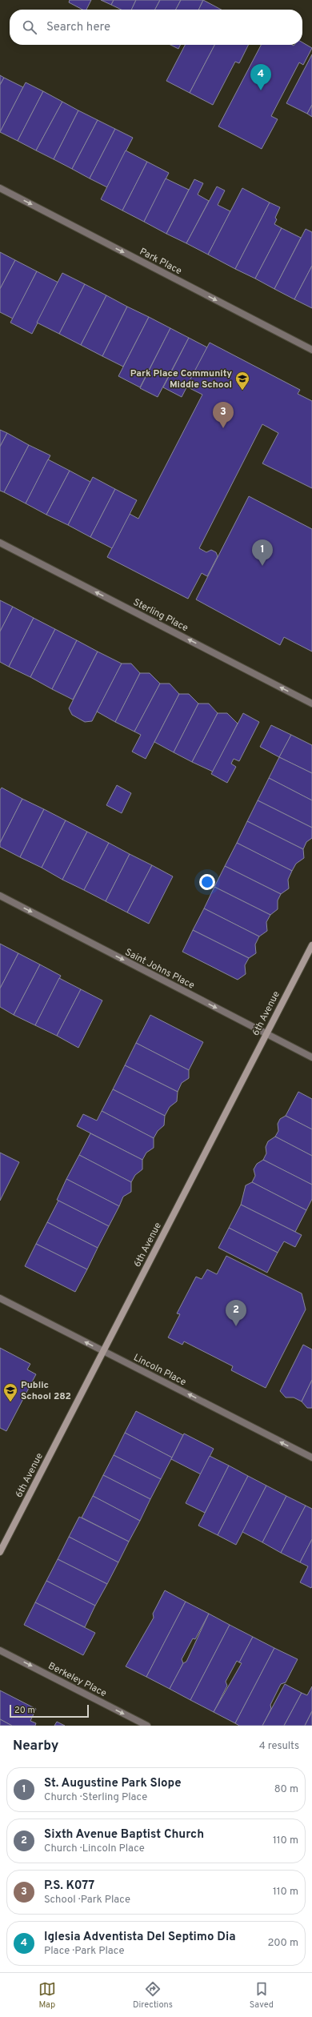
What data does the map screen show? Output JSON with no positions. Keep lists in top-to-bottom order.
{
  "streets": {
    "street": [
      "Park Place",
      "Sterling Place",
      "Saint Johns Place",
      "6th Avenue",
      "Lincoln Place",
      "Berkeley Place"
    ]
  },
  "crossings": [
    ["Saint Johns Place", "6th Avenue"],
    ["6th Avenue", "Lincoln Place"]
  ],
  "one_way": [
    "Park Place",
    "Sterling Place",
    "Saint Johns Place",
    "Lincoln Place",
    "Berkeley Place"
  ],
  "places": {
    "school or university": ["Park Place Community Middle School", "Public School 282"]
  },
  "scale_bar": "20 m",
  "page": {
    "search": "Search here",
    "pins": [
      "4",
      "3",
      "1",
      "2"
    ],
    "scale": "20 m",
    "heading": ["Nearby", "4 results"],
    "list": [
      {
        "mark": "1",
        "name": "St. Augustine Park Slope",
        "note": "Church · Sterling Place",
        "value": "80 m"
      },
      {
        "mark": "2",
        "name": "Sixth Avenue Baptist Church",
        "note": "Church · Lincoln Place",
        "value": "110 m"
      },
      {
        "mark": "3",
        "name": "P.S. K077",
        "note": "School · Park Place",
        "value": "110 m"
      },
      {
        "mark": "4",
        "name": "Iglesia Adventista Del Septimo Dia",
        "note": "Place · Park Place",
        "value": "200 m"
      }
    ],
    "nav": ["Map", "Directions", "Saved"]
  }
}
